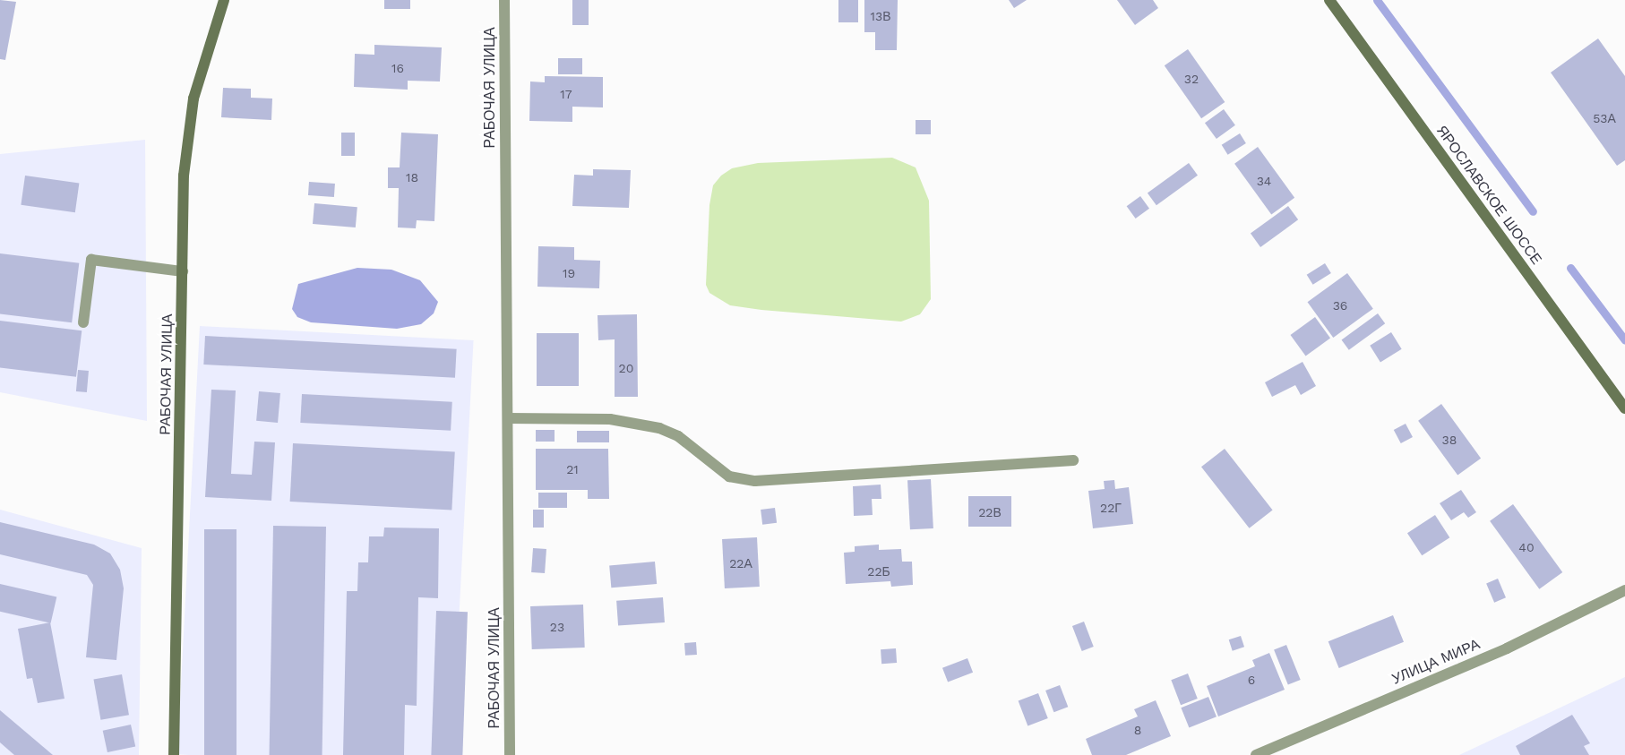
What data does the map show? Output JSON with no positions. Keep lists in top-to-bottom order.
{
  "streets": {
    "street": ["РАБОЧАЯ УЛИЦА", "ЯРОСЛАВСКОЕ ШОССЕ", "УЛИЦА МИРА"]
  },
  "house_numbers": [
    "13В",
    "16",
    "32",
    "17",
    "53А",
    "18",
    "34",
    "19",
    "36",
    "20",
    "38",
    "21",
    "22Г",
    "22В",
    "40",
    "22А",
    "22Б",
    "23",
    "6",
    "8"
  ]
}
